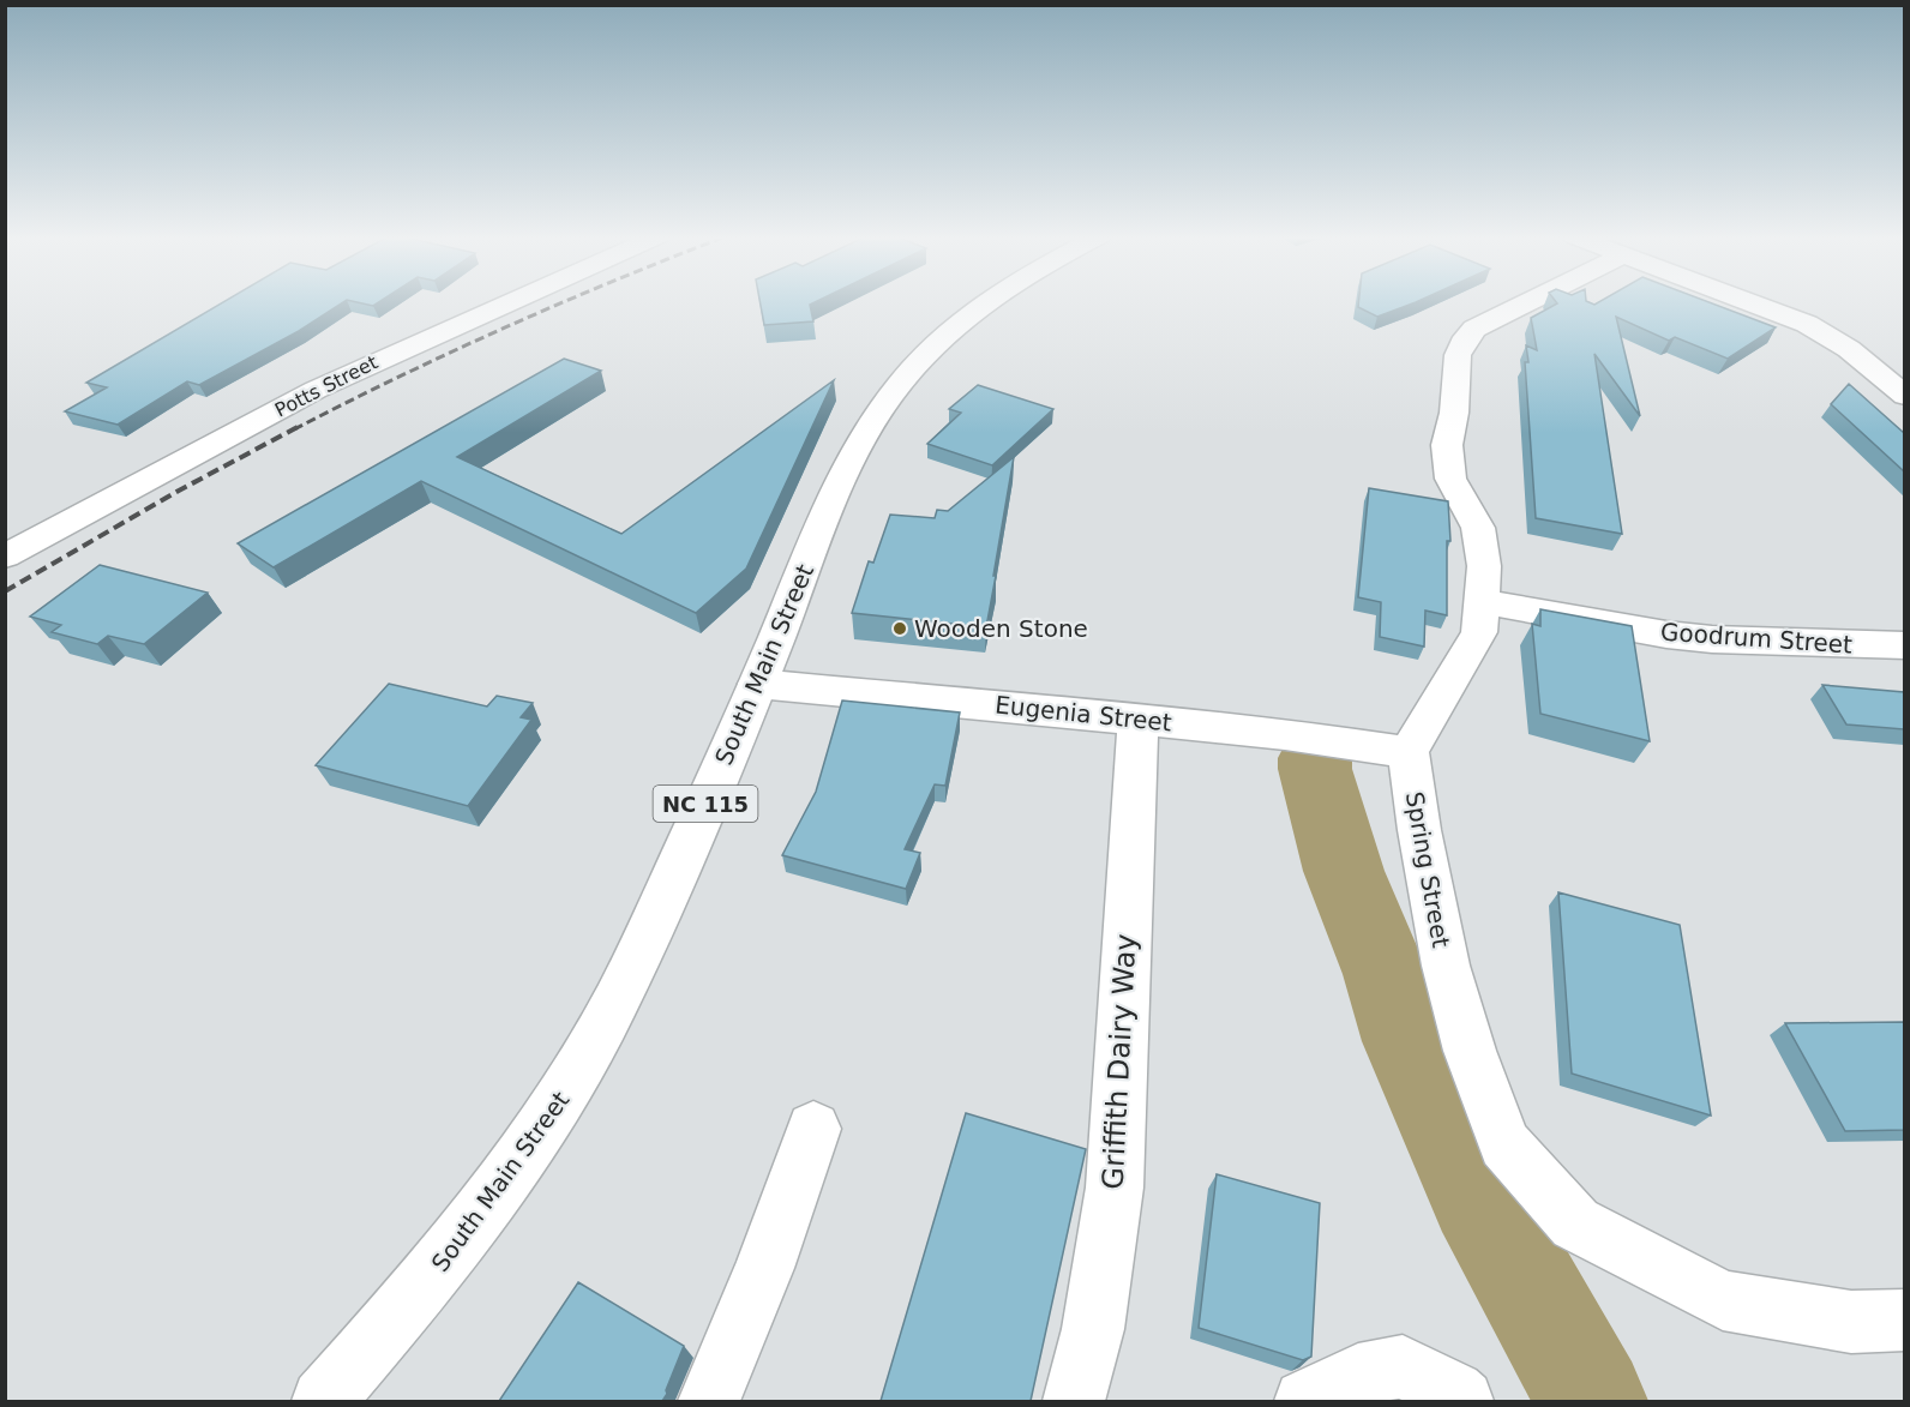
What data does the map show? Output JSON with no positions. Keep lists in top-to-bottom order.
{
  "streets": {
    "street": [
      "Potts Street",
      "Goodrum Street",
      "South Main Street",
      "Eugenia Street",
      "NC 115",
      "Spring Street",
      "Griffith Dairy Way"
    ]
  },
  "crossings": [
    ["South Main Street", "Eugenia Street"],
    ["Eugenia Street", "Spring Street"],
    ["Eugenia Street", "Griffith Dairy Way"]
  ],
  "places": ["Wooden Stone"]
}
